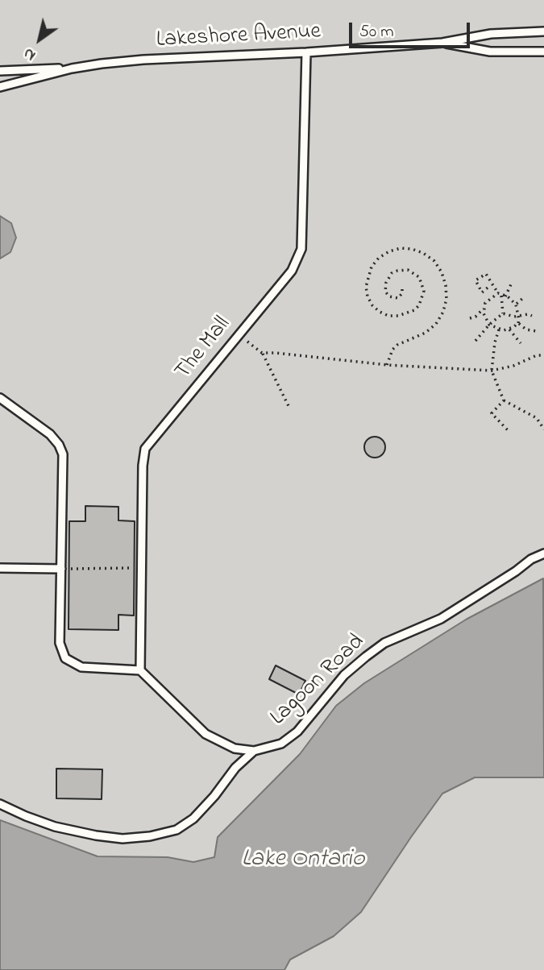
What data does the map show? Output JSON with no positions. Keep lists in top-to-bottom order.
{
  "streets": {
    "lane": ["Lakeshore Avenue", "The Mall", "Lagoon Road"]
  },
  "crossings": [
    ["Lakeshore Avenue", "The Mall"]
  ],
  "water": ["Lake Ontario"],
  "scale_bar": "50 m",
  "north": "bottom left"
}
